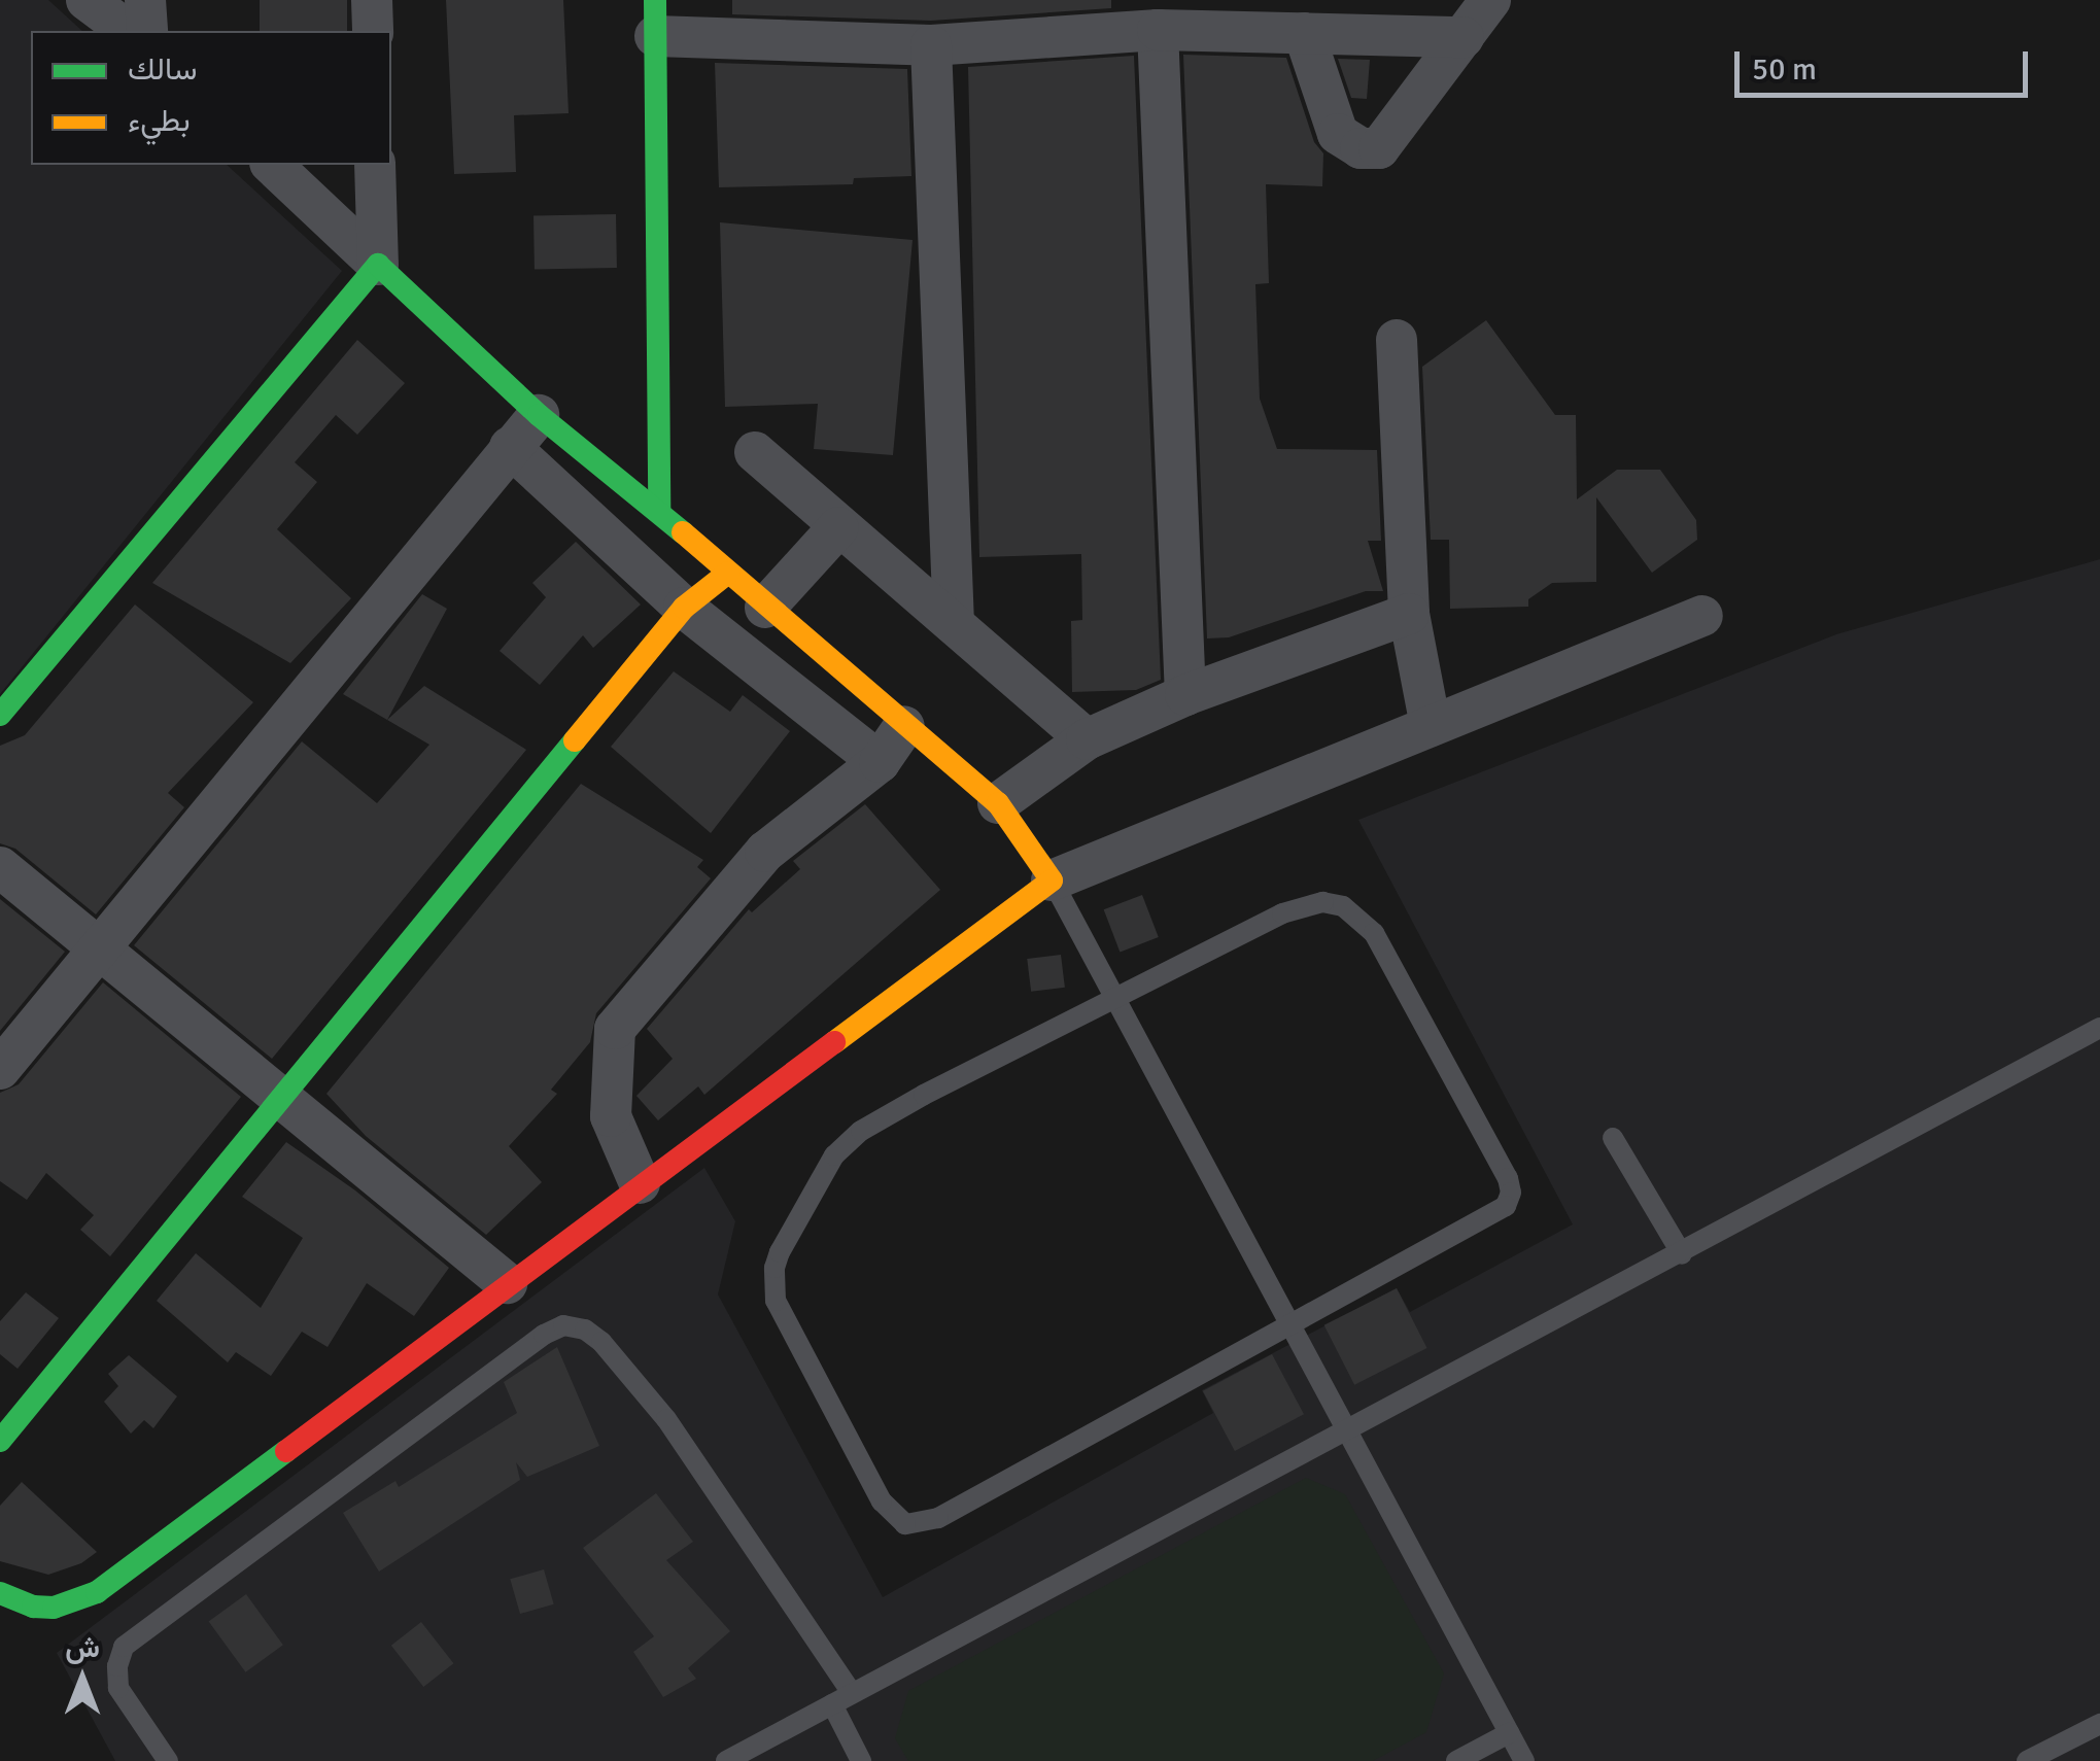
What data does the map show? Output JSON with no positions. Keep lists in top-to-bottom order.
{
  "legend": ["سالك", "بطيء"],
  "scale_bar": "50 m",
  "north": "top"
}
